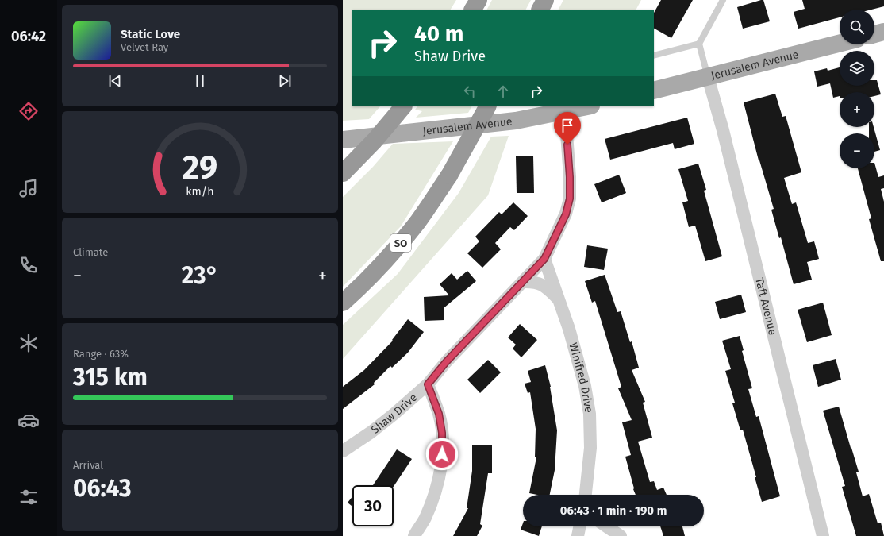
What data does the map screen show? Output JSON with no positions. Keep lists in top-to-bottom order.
{
  "streets": {
    "highway": ["SO"],
    "main road": ["Jerusalem Avenue"],
    "street": ["Taft Avenue", "Winifred Drive", "Shaw Drive"]
  },
  "crossings": [
    ["Jerusalem Avenue", "Taft Avenue"],
    ["Jerusalem Avenue", "Shaw Drive"],
    ["Winifred Drive", "Shaw Drive"]
  ],
  "page": {
    "tabs": "06:42",
    "map_buttons": ["+", "−"],
    "turn": ["40 m", "Shaw Drive"],
    "song": ["Static Love", "Velvet Ray"],
    "tile": [
      "Climate",
      ["Range · 63%", "315 km"],
      ["Arrival", "06:43"]
    ],
    "heat": ["−", "23°", "+"],
    "limit": "30",
    "trip": "06:43 · 1 min · 190 m",
    "gauge": ["29", "km/h"]
  }
}
